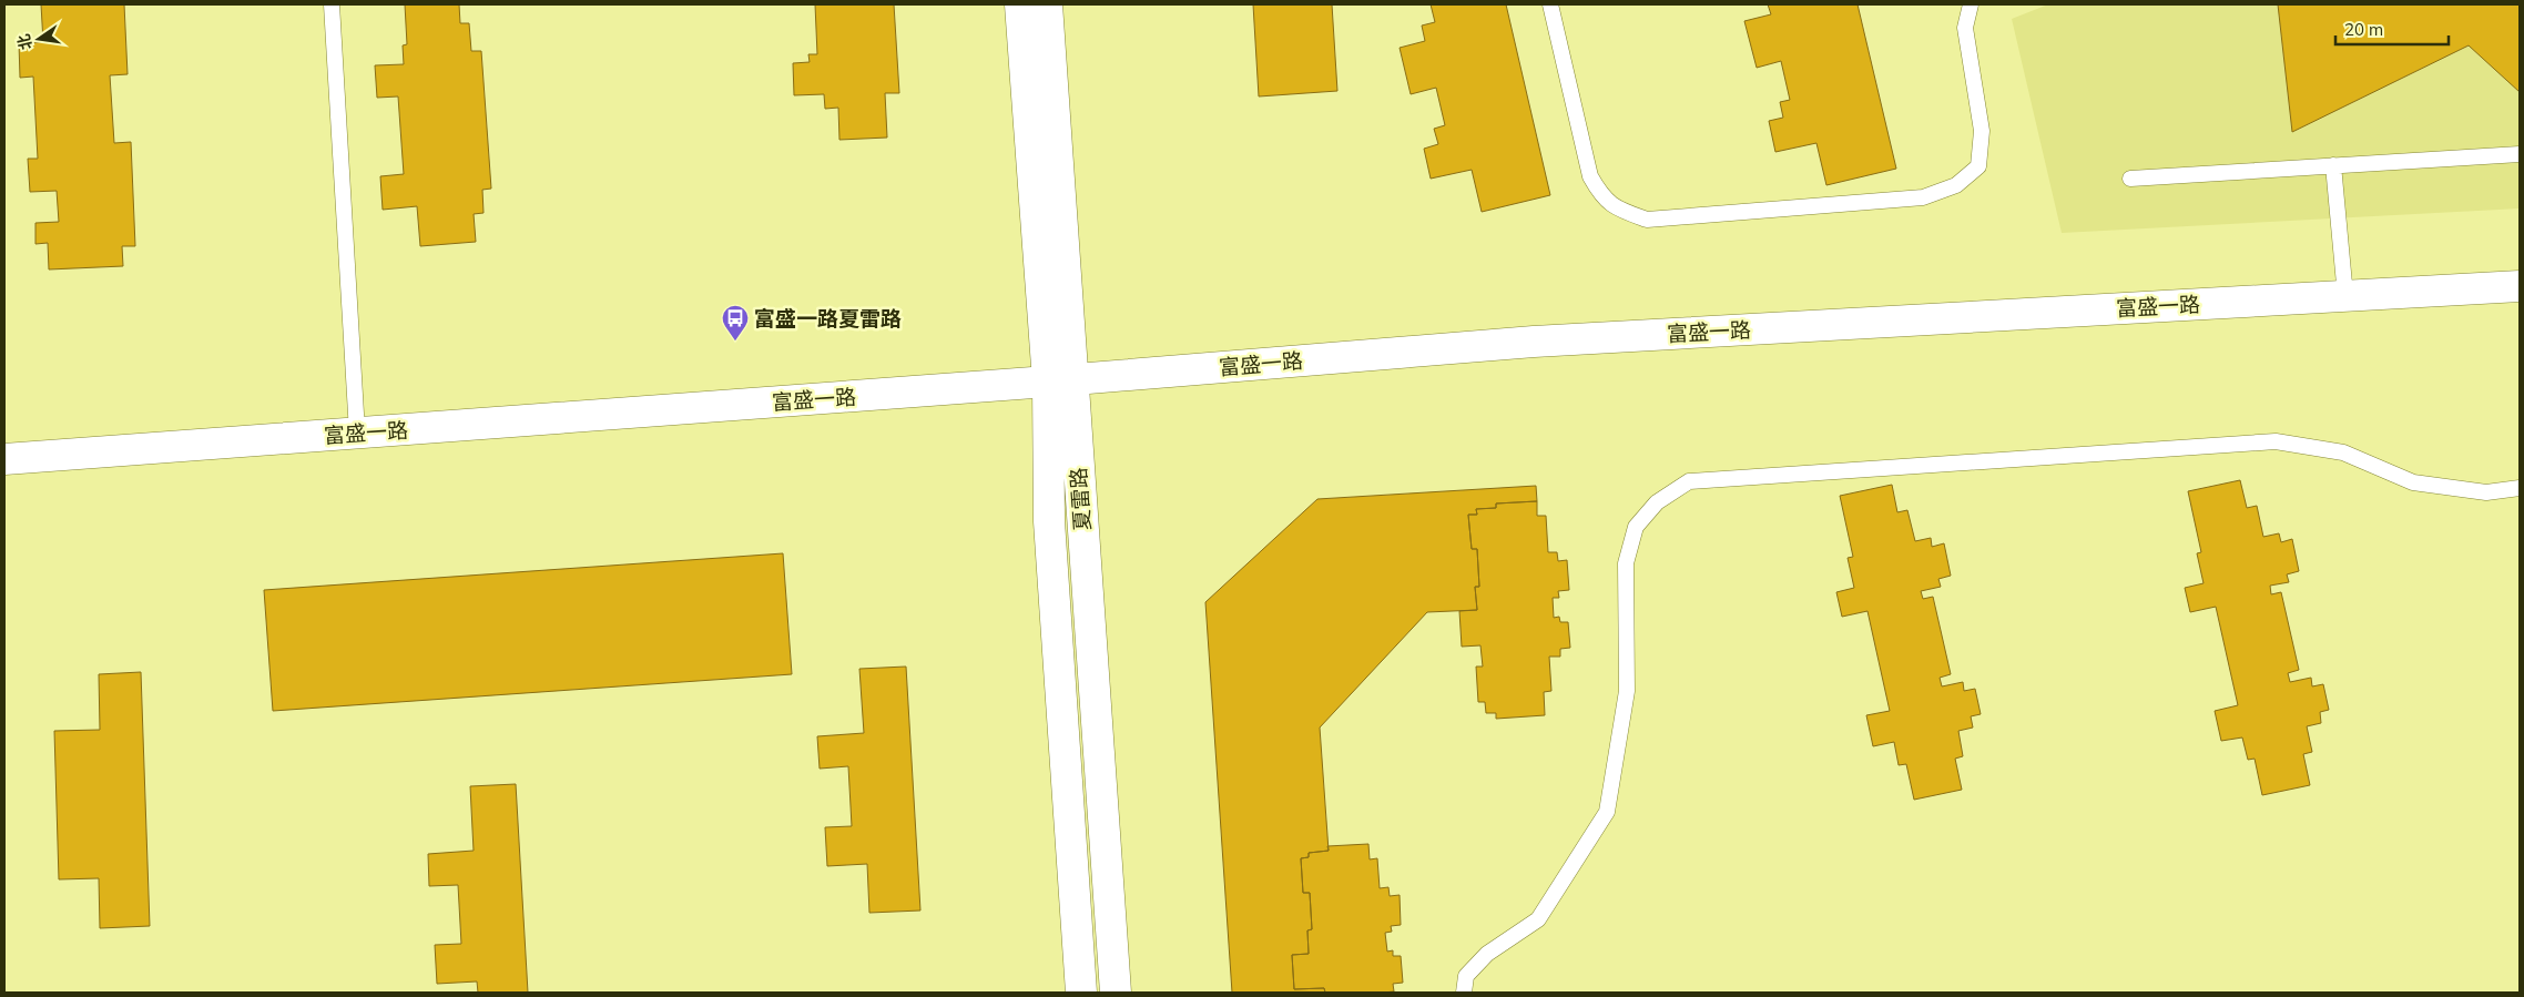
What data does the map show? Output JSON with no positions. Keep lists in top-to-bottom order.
{
  "streets": {
    "street": ["富盛一路", "夏雷路"]
  },
  "crossings": [
    ["富盛一路", "夏雷路"]
  ],
  "places": {
    "bus stop": ["富盛一路夏雷路"]
  },
  "scale_bar": "20 m",
  "north": "left"
}
